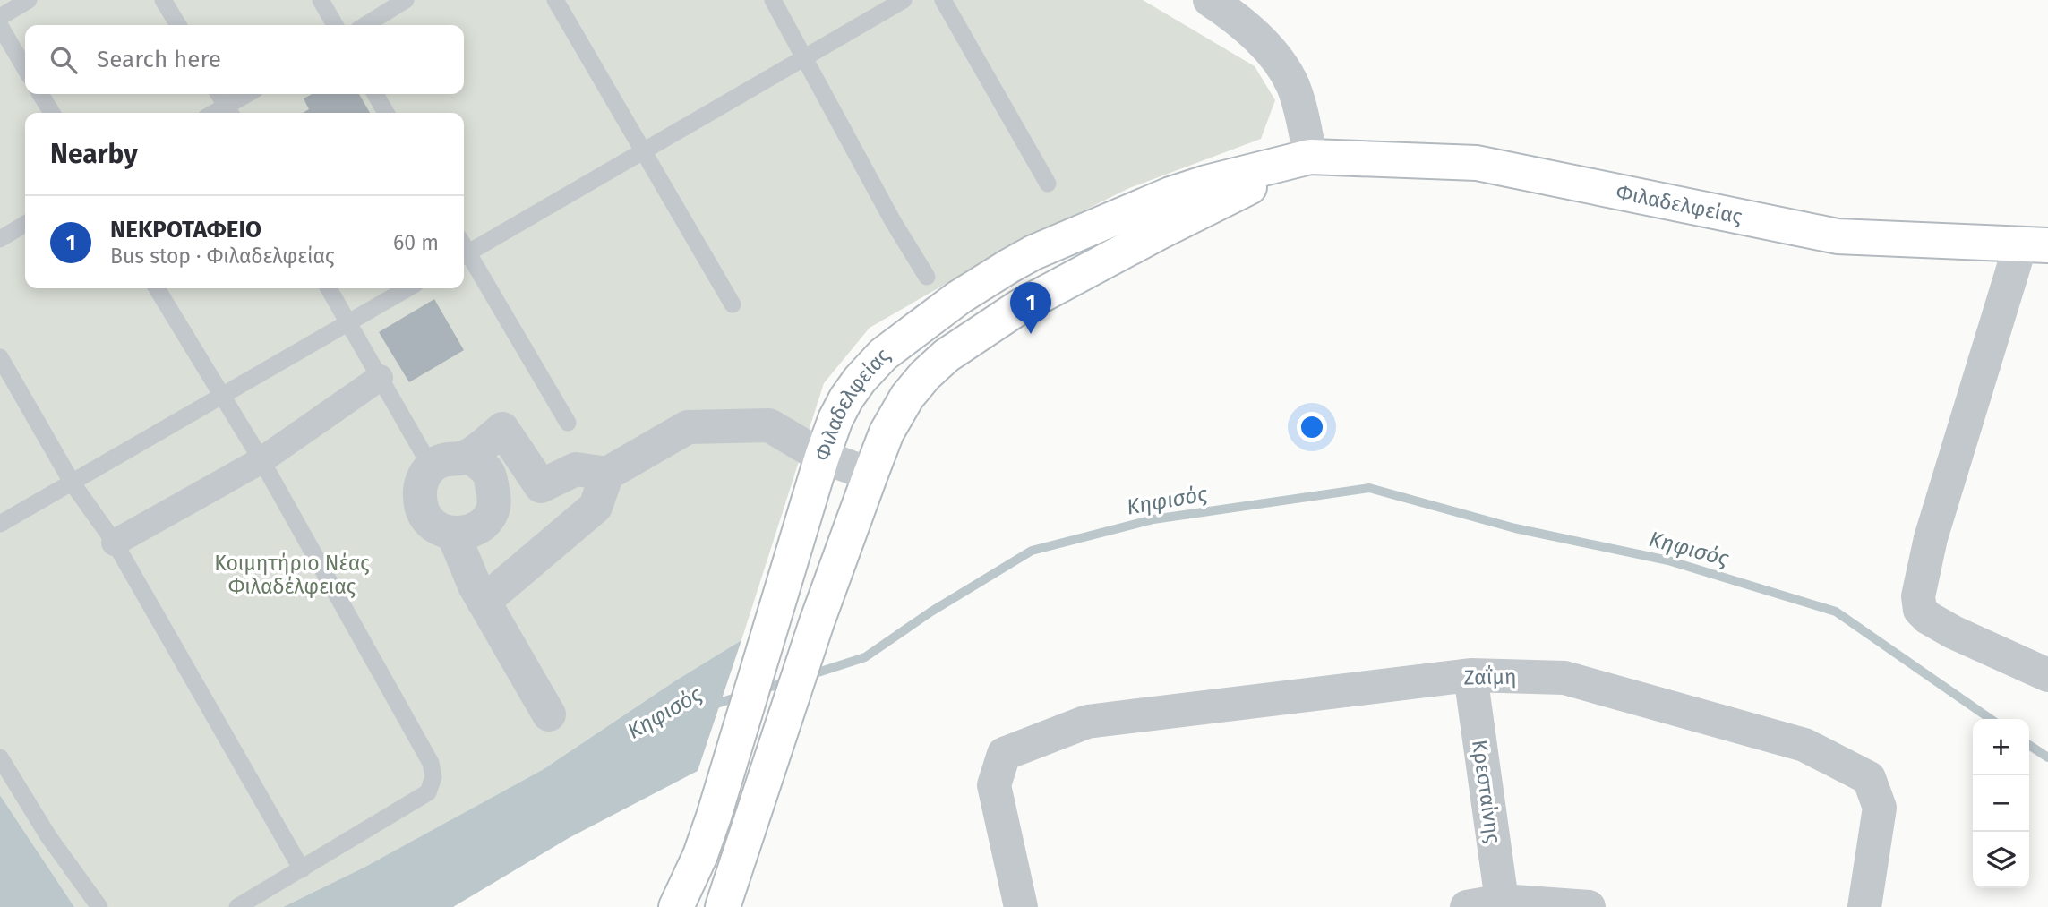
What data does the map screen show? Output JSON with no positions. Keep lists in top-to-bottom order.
{
  "streets": {
    "main road": ["Φιλαδελφείας"],
    "street": ["Ζαΐμη", "Κρεσταίνης"]
  },
  "crossings": [
    ["Ζαΐμη", "Κρεσταίνης"]
  ],
  "water": ["Κηφισός"],
  "parks": ["Κοιμητήριο Νέας Φιλαδέλφειας"],
  "page": {
    "search": "Search here",
    "heading": "Nearby",
    "list": [
      {
        "mark": "1",
        "name": "ΝΕΚΡΟΤΑΦΕΙΟ",
        "note": "Bus stop · Φιλαδελφείας",
        "value": "60 m"
      }
    ],
    "pins": "1",
    "map_buttons": ["+", "−"]
  }
}
